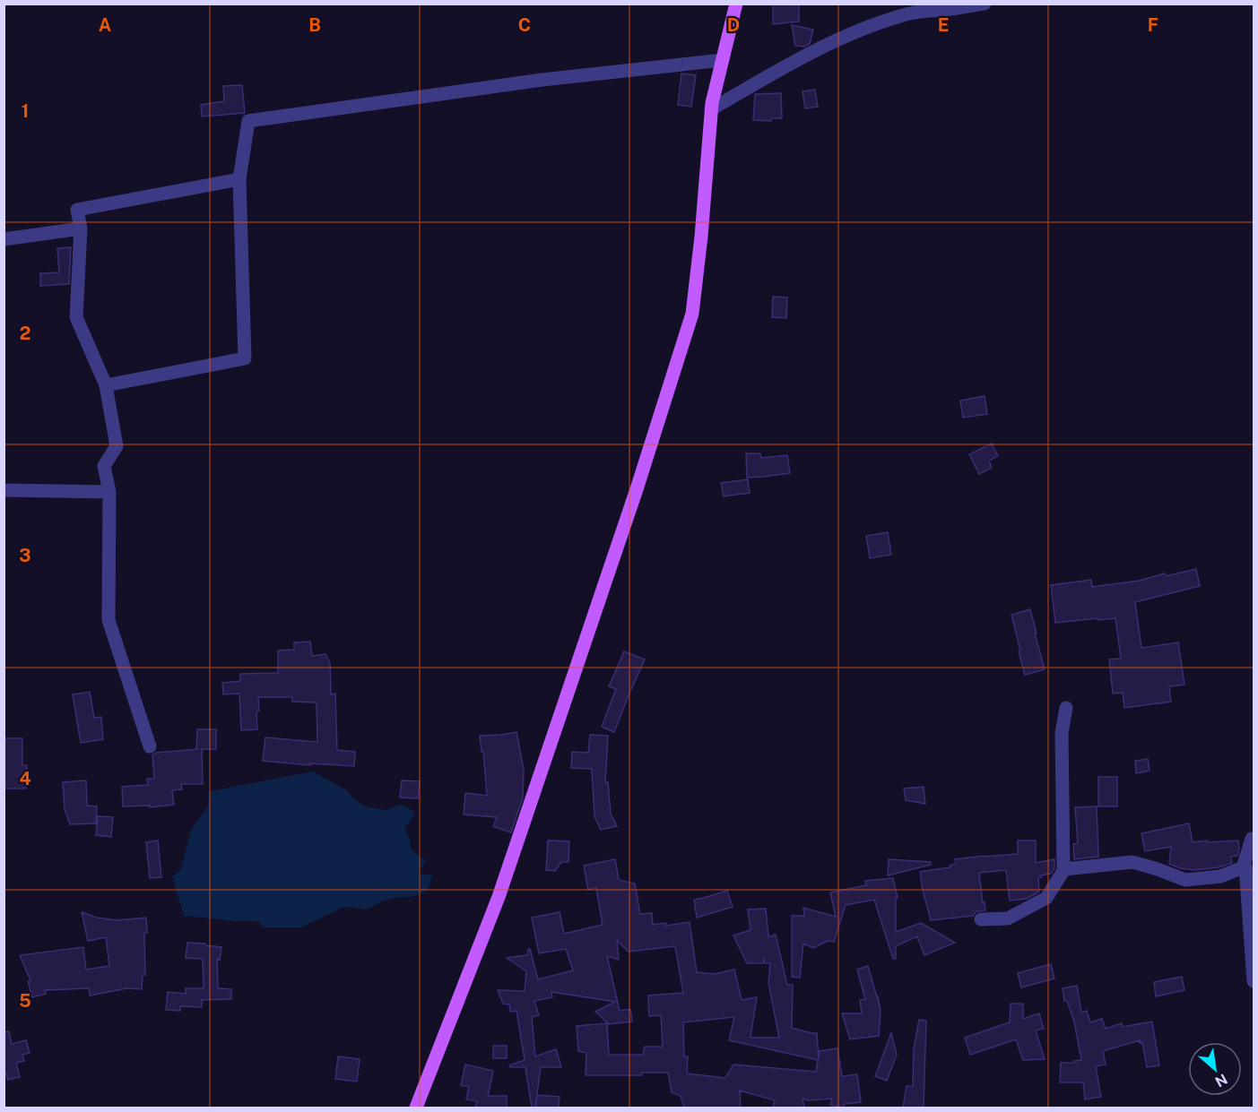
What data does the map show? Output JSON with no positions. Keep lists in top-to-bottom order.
{
  "north": "bottom right",
  "grid": {
    "columns": [
      "A",
      "B",
      "C",
      "D",
      "E",
      "F"
    ],
    "rows": [
      "1",
      "2",
      "3",
      "4",
      "5"
    ]
  }
}
